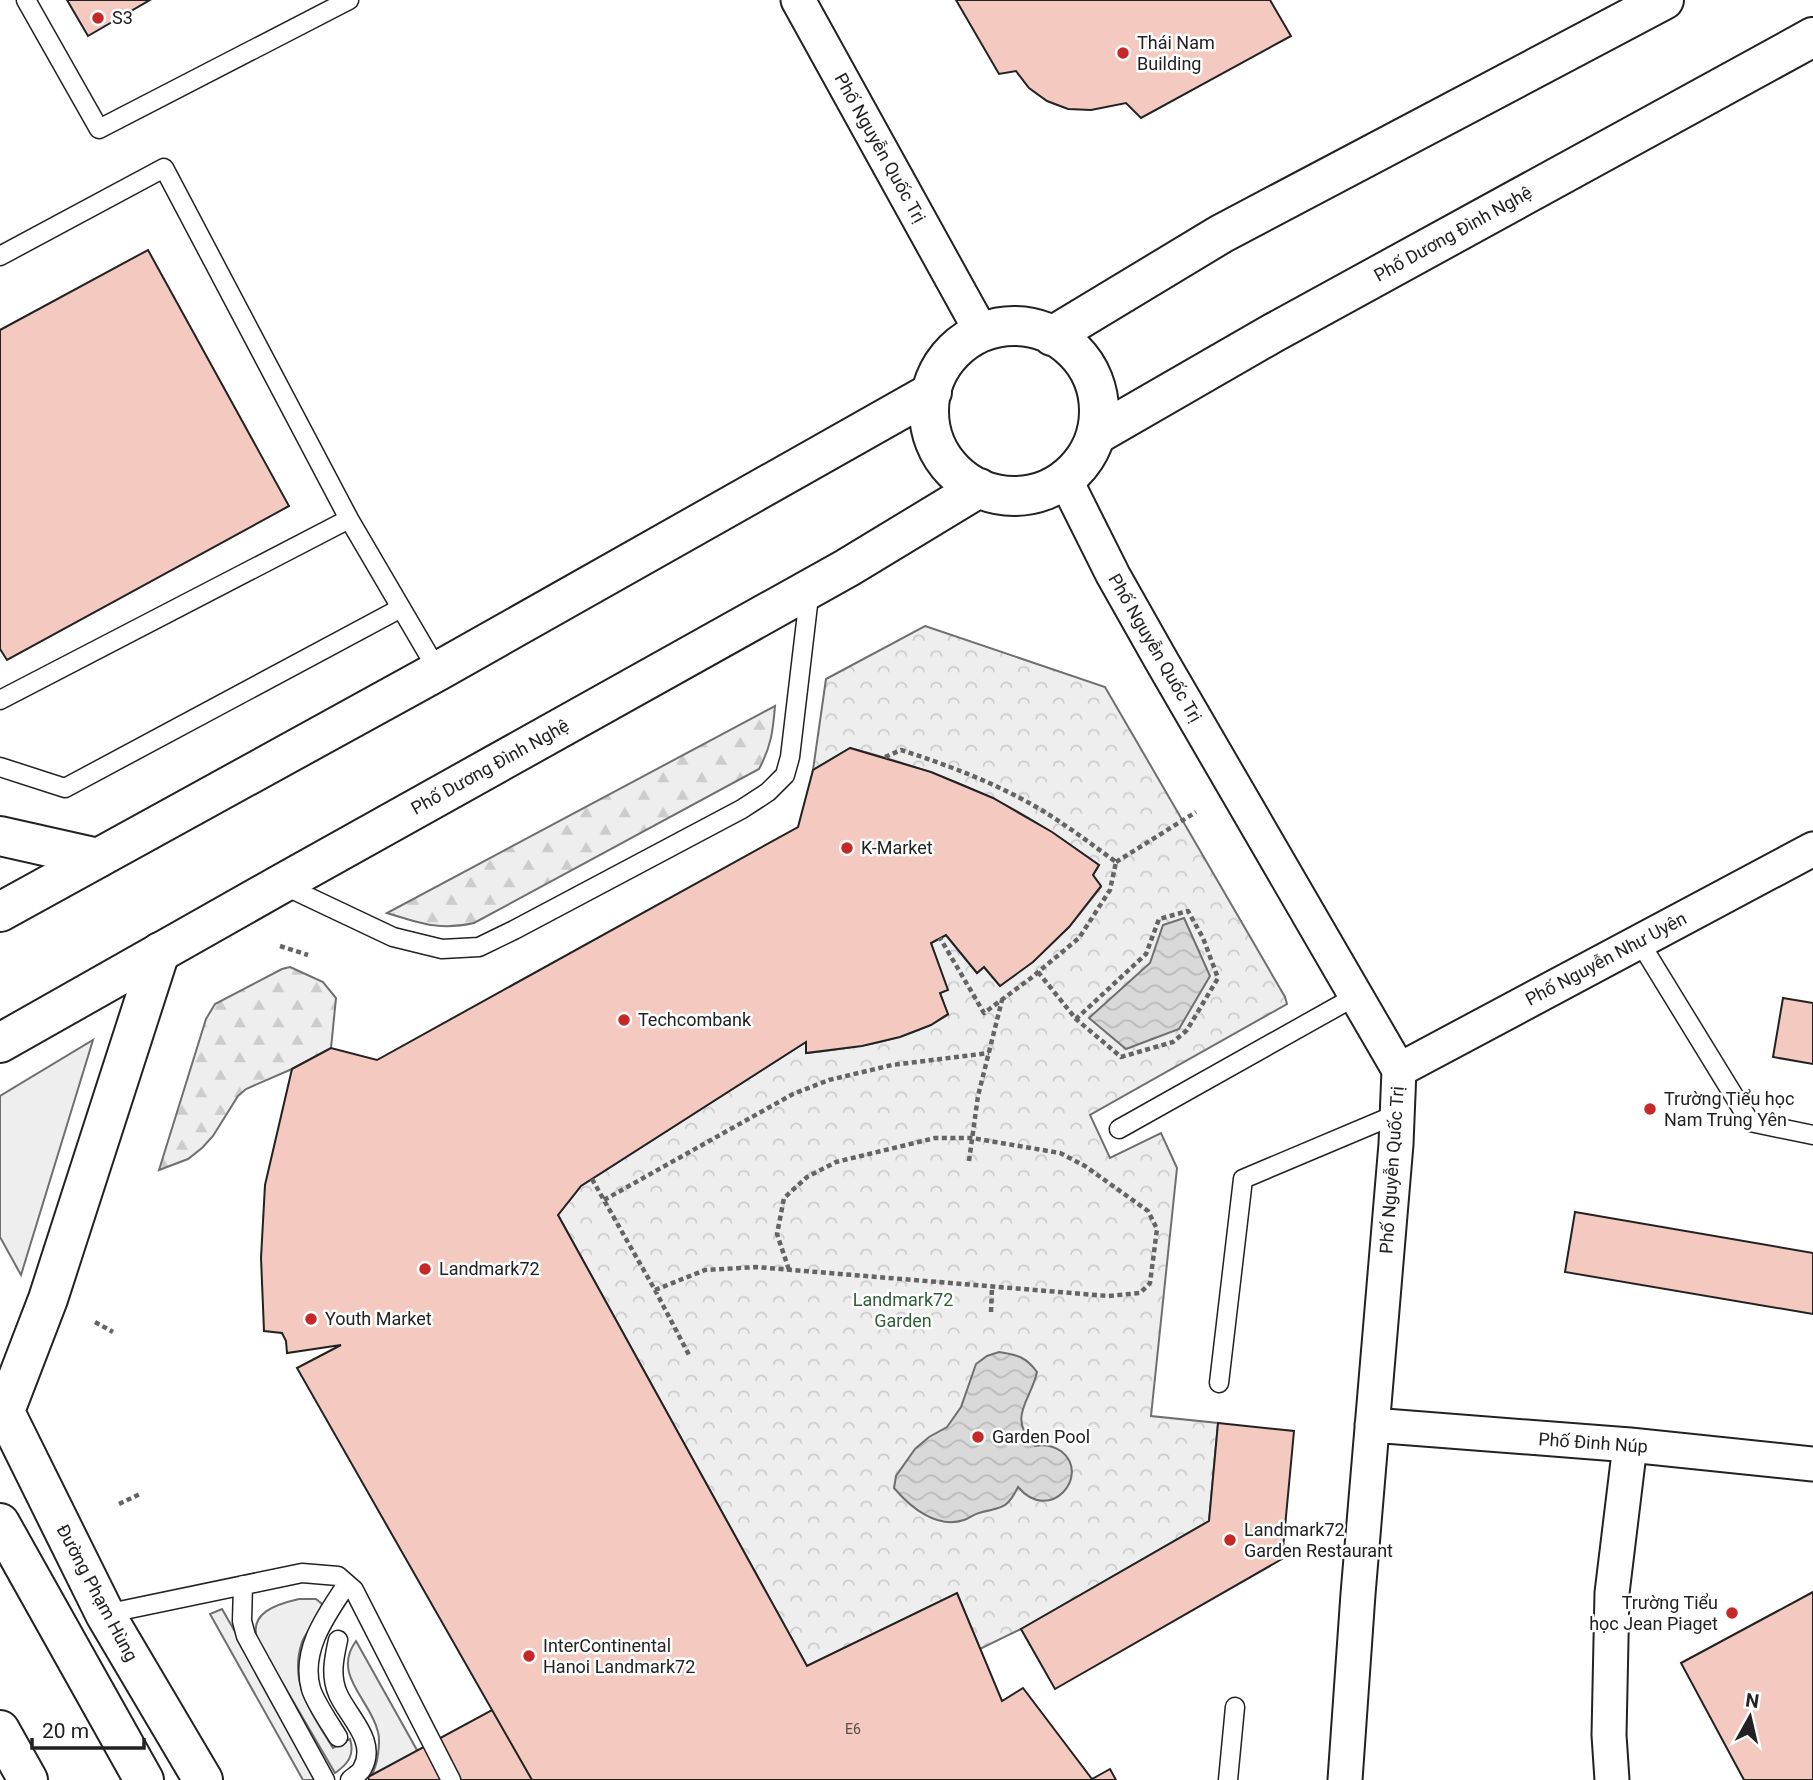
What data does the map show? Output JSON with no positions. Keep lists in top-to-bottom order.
{
  "streets": {
    "main road": ["Phố Dương Đình Nghệ", "Đường Phạm Hùng"],
    "street": ["Phố Nguyễn Quốc Trị", "Phố Nguyễn Như Uyên", "Phố Đinh Núp"]
  },
  "crossings": [
    ["Phố Nguyễn Quốc Trị", "Phố Dương Đình Nghệ"],
    ["Phố Nguyễn Quốc Trị", "Phố Nguyễn Như Uyên"],
    ["Phố Nguyễn Quốc Trị", "Phố Đinh Núp"]
  ],
  "parks": ["Landmark72 Garden"],
  "places": [
    "S3",
    "Thái Nam Building",
    "K-Market",
    "Techcombank",
    "Trường Tiểu học Nam Trung Yên",
    "Landmark72",
    "Youth Market",
    "Garden Pool",
    "Landmark72 Garden Restaurant",
    "Trường Tiểu học Jean Piaget",
    "InterContinental Hanoi Landmark72"
  ],
  "house_numbers": ["E6"],
  "scale_bar": "20 m",
  "north": "top"
}
